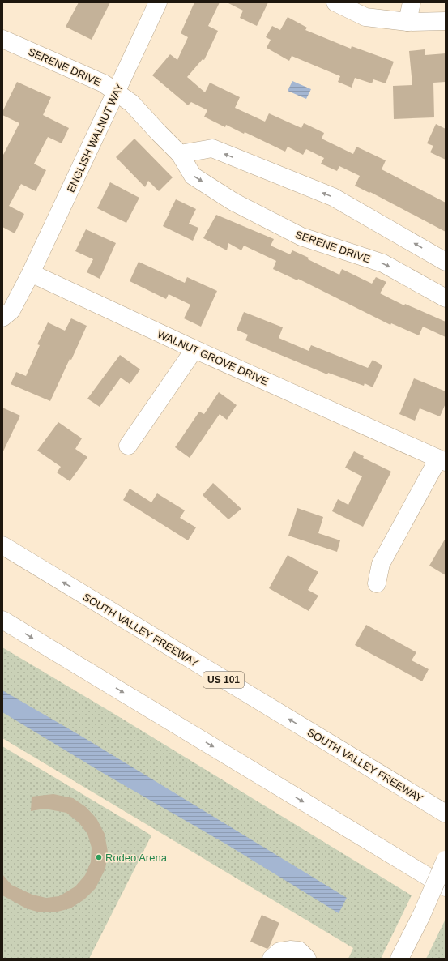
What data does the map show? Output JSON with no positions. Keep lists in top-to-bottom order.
{
  "streets": {
    "main road": [
      "SERENE DRIVE",
      "ENGLISH WALNUT WAY",
      "WALNUT GROVE DRIVE",
      "SOUTH VALLEY FREEWAY",
      "US 101"
    ]
  },
  "crossings": [
    ["SERENE DRIVE", "ENGLISH WALNUT WAY"],
    ["ENGLISH WALNUT WAY", "WALNUT GROVE DRIVE"]
  ],
  "places": ["Rodeo Arena"]
}
